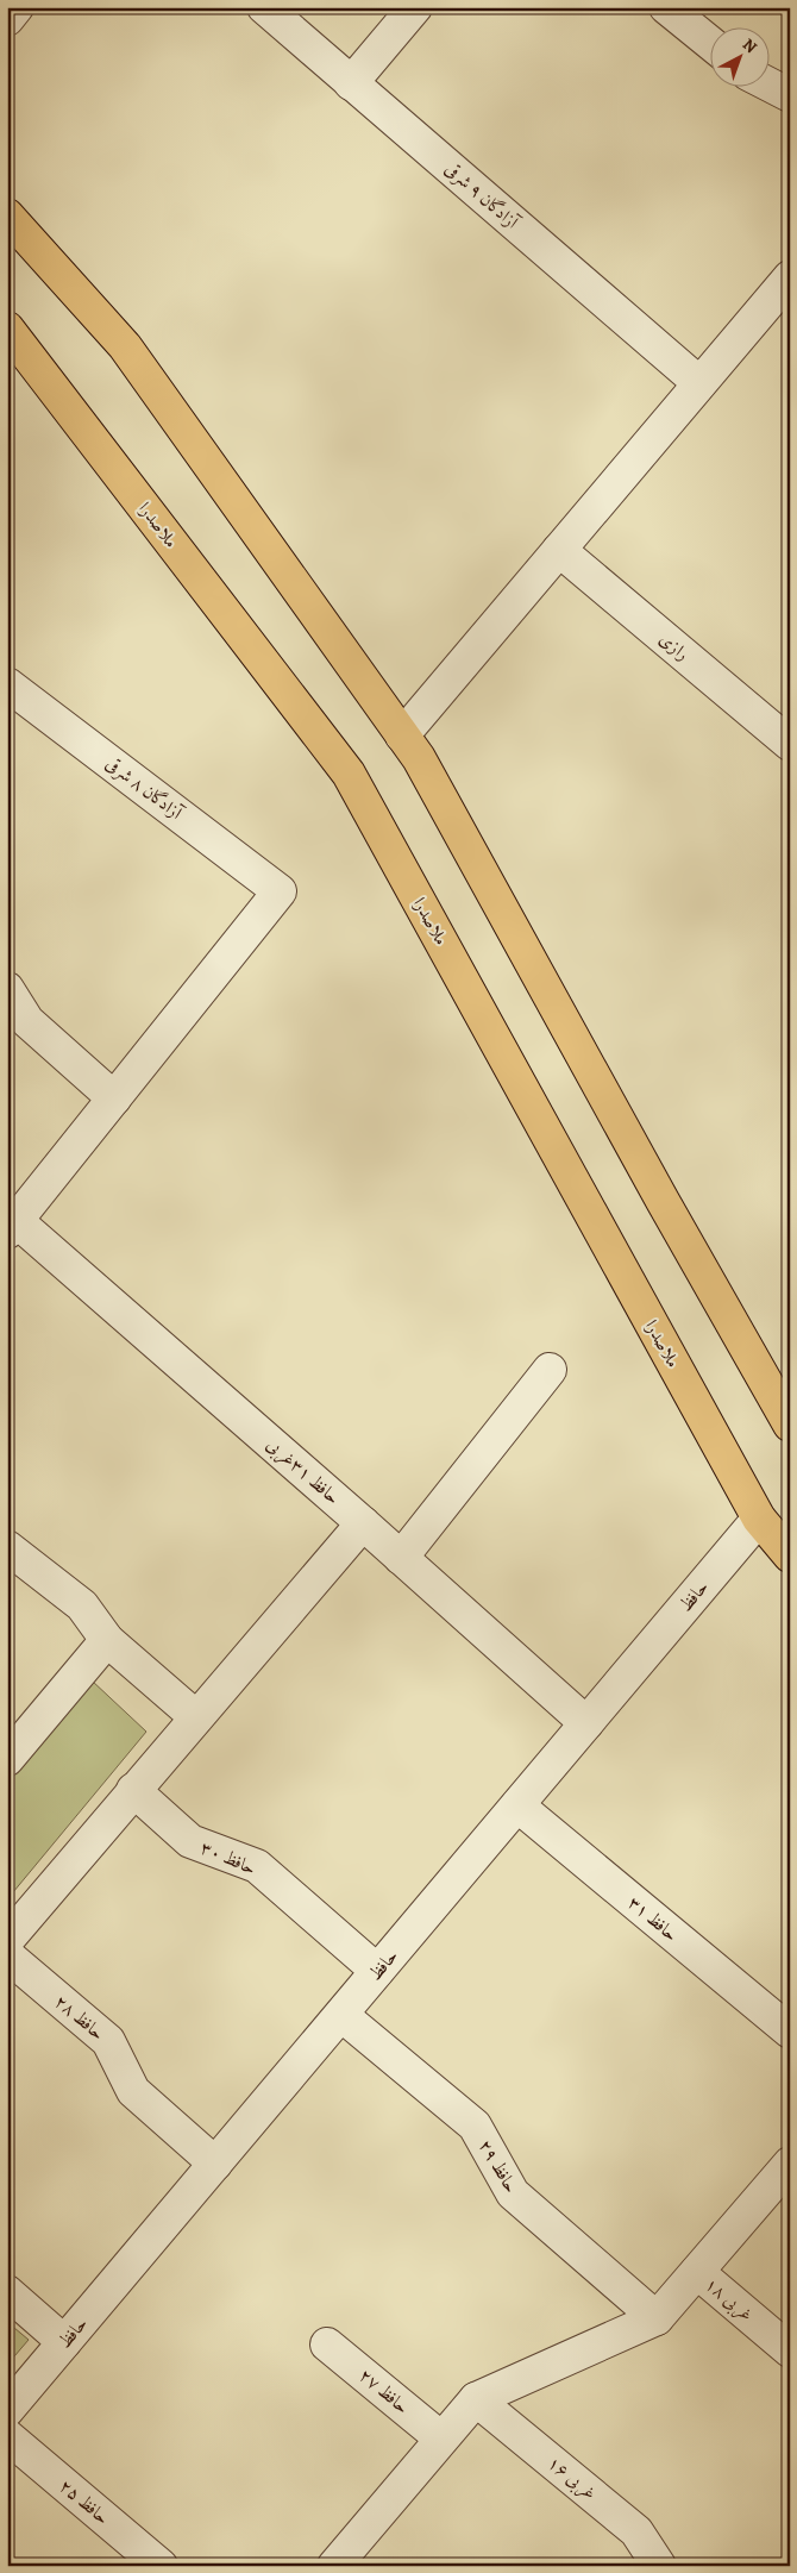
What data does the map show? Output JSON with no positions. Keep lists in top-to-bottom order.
{
  "streets": {
    "main road": ["ملاصدرا"],
    "street": [
      "آزادگان ۹ شرقی",
      "رازی",
      "آزادگان ۸ شرقی",
      "حافظ ۳۱غربی",
      "حافظ",
      "حافظ ۳۰",
      "حافظ ۳۱",
      "حافظ ۲۸",
      "حافظ ۲۹",
      "۱۸ غربی",
      "حافظ ۲۷",
      "۱۶ غربی",
      "حافظ ۲۵"
    ]
  },
  "crossings": [
    ["ملاصدرا", "حافظ"],
    ["حافظ ۳۱غربی", "حافظ"],
    ["حافظ", "حافظ ۳۰"],
    ["حافظ", "حافظ ۳۱"],
    ["حافظ", "حافظ ۲۸"],
    ["حافظ", "حافظ ۲۹"]
  ],
  "north": "top right"
}
